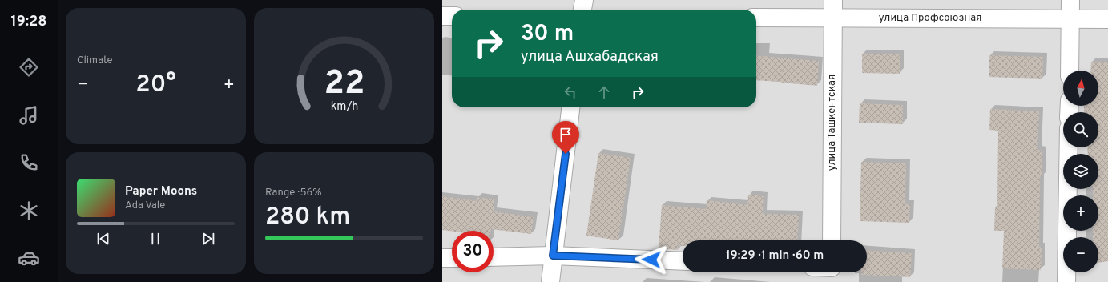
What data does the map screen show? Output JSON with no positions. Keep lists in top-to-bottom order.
{
  "streets": {
    "street": ["улица Профсоюзная", "улица Ташкентская"]
  },
  "crossings": [
    ["улица Профсоюзная", "улица Ташкентская"]
  ],
  "north": "top",
  "page": {
    "tabs": "19:28",
    "tile": [
      "Climate",
      ["Range · 56%", "280 km"]
    ],
    "turn": ["30 m", "улица Ашхабадская"],
    "map_buttons": ["+", "−"],
    "heat": ["−", "20°", "+"],
    "song": ["Paper Moons", "Ada Vale"],
    "limit": "30",
    "trip": "19:29 · 1 min · 60 m",
    "gauge": ["22", "km/h"]
  }
}
